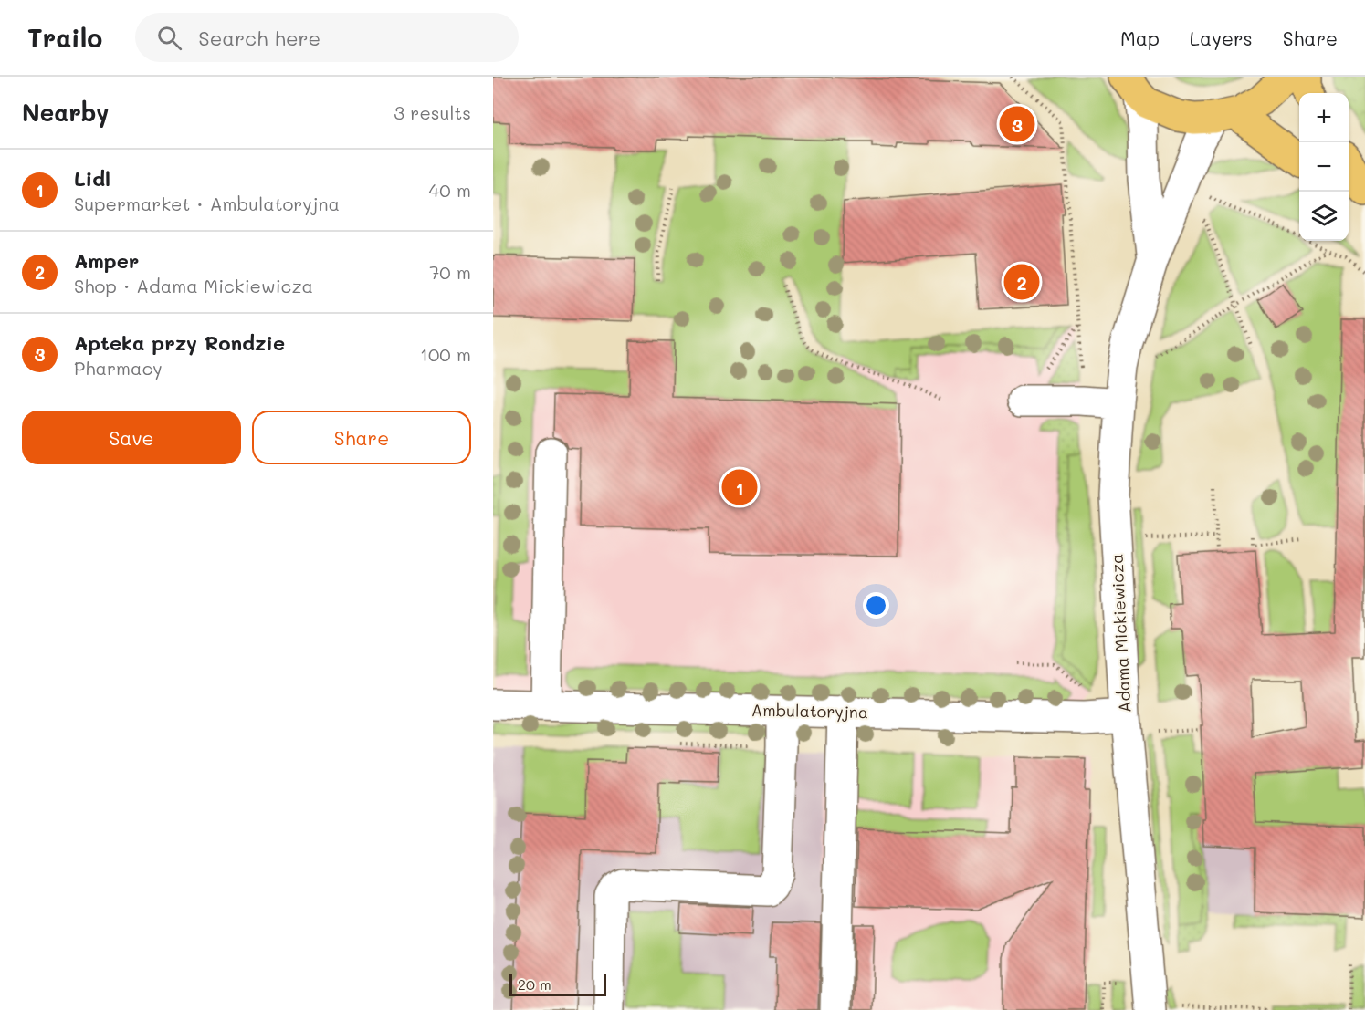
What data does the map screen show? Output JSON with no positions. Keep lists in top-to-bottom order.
{
  "streets": {
    "street": ["Adama Mickiewicza", "Ambulatoryjna"]
  },
  "crossings": [
    ["Adama Mickiewicza", "Ambulatoryjna"]
  ],
  "scale_bar": "20 m",
  "page": {
    "header": "Trailo",
    "search": "Search here",
    "nav": ["Map", "Layers", "Share"],
    "heading": ["Nearby", "3 results"],
    "map_buttons": ["+", "−"],
    "pins": ["3", "2", "1"],
    "list": [
      {
        "mark": "1",
        "name": "Lidl",
        "note": "Supermarket · Ambulatoryjna",
        "value": "40 m"
      },
      {
        "mark": "2",
        "name": "Amper",
        "note": "Shop · Adama Mickiewicza",
        "value": "70 m"
      },
      {
        "mark": "3",
        "name": "Apteka przy Rondzie",
        "note": "Pharmacy",
        "value": "100 m"
      }
    ],
    "buttons": ["Save", "Share"],
    "scale": "20 m"
  }
}
